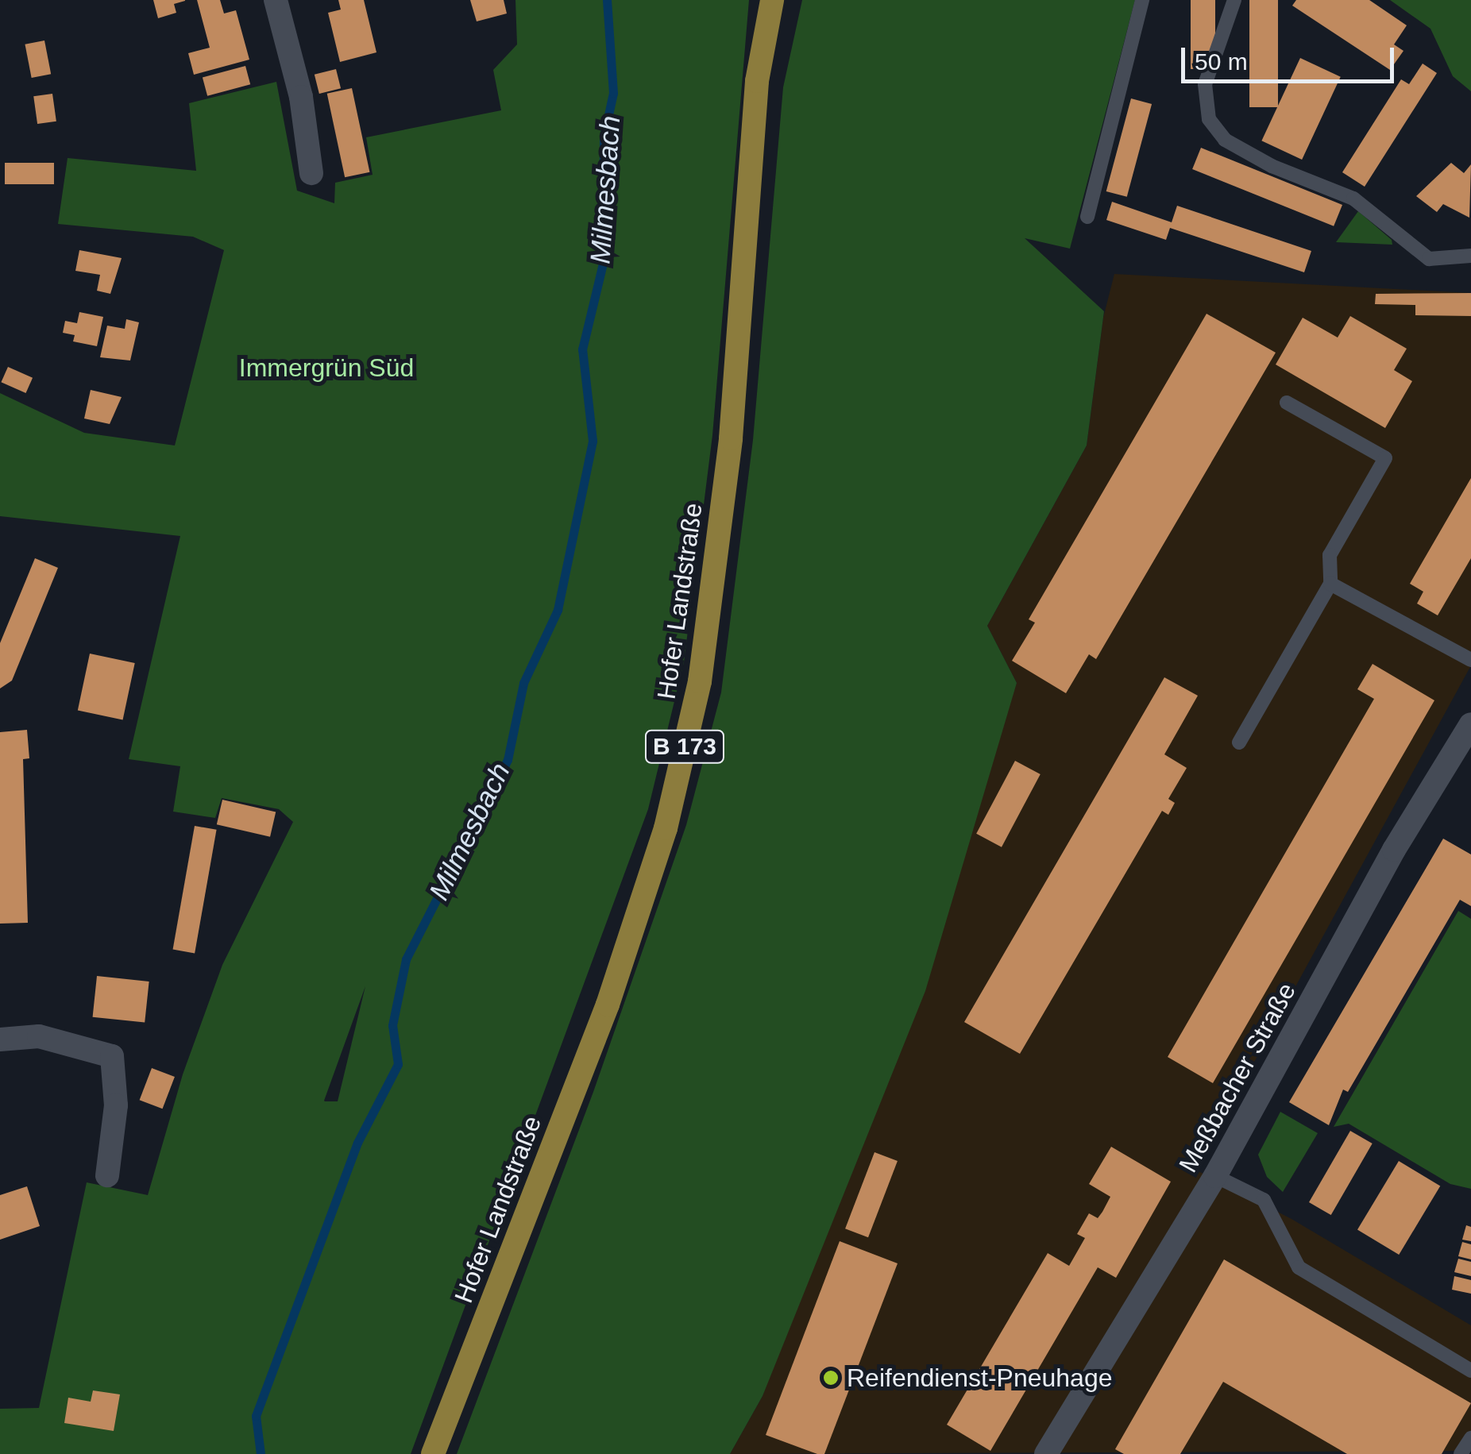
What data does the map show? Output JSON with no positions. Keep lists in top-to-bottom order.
{
  "streets": {
    "main road": ["Hofer Landstraße", "B 173"],
    "street": ["Meßbacher Straße"]
  },
  "water": ["Milmesbach"],
  "parks": ["Immergrün Süd"],
  "places": ["Reifendienst-Pneuhage"],
  "scale_bar": "50 m"
}
